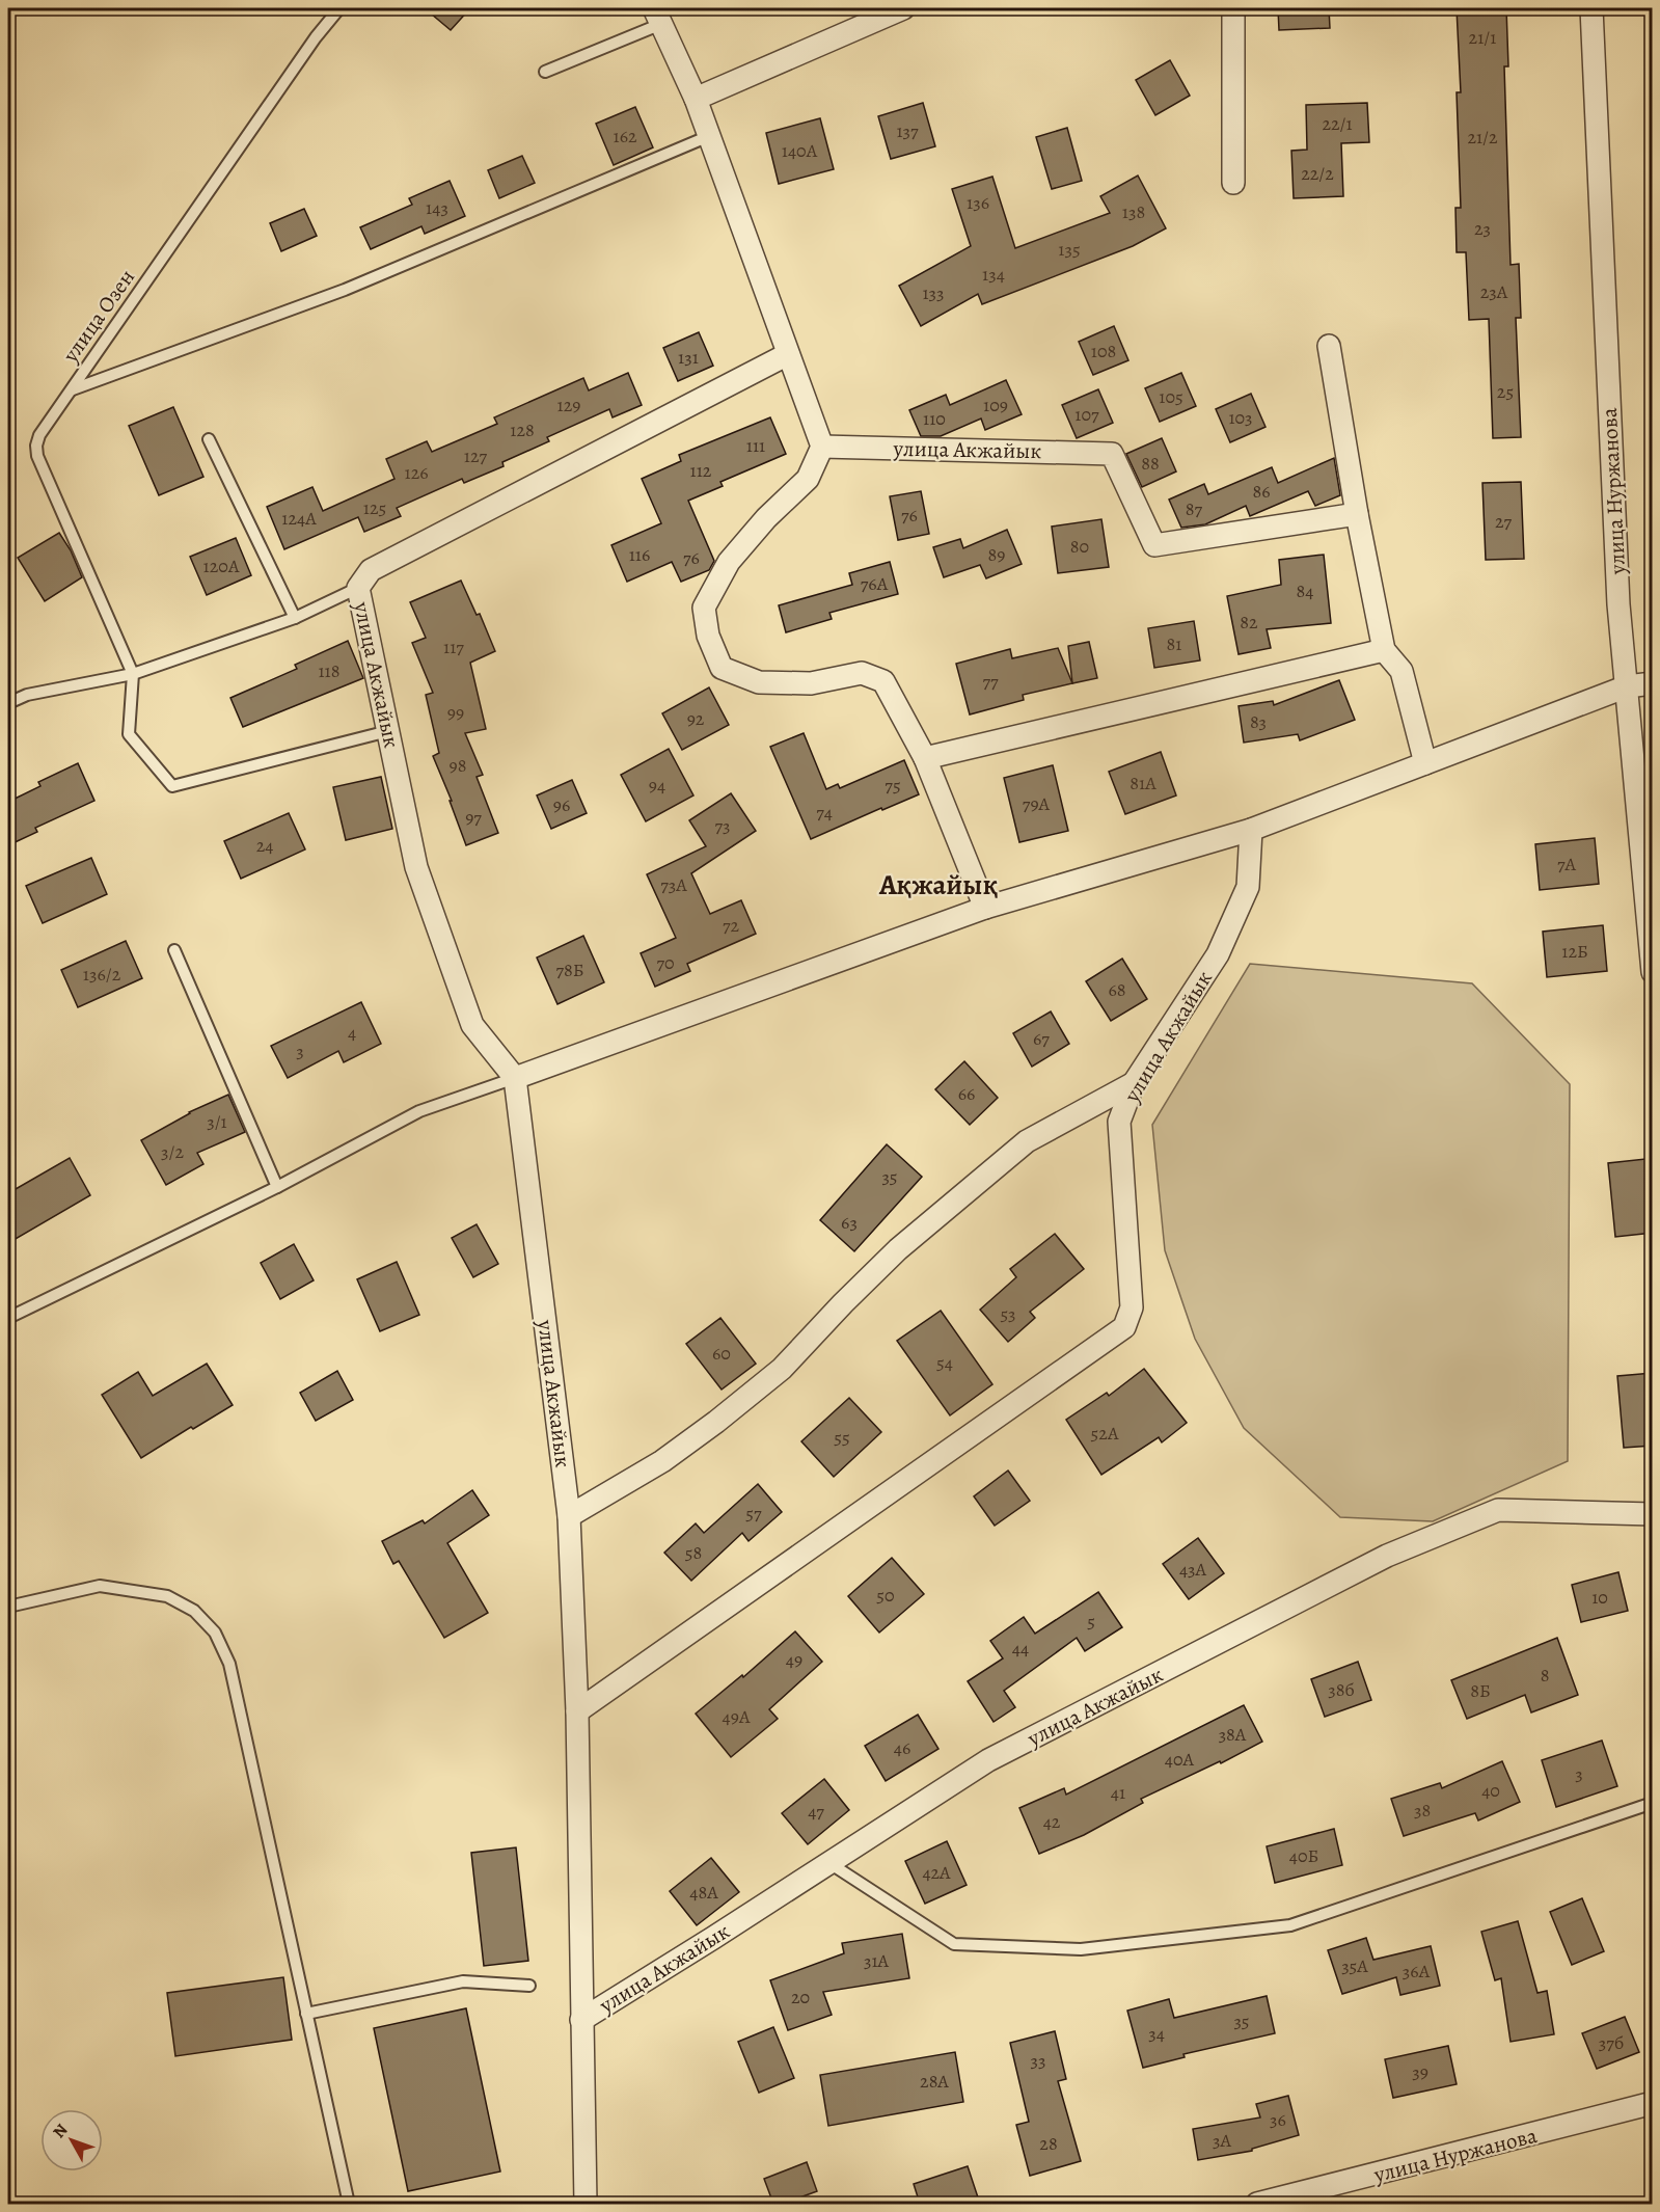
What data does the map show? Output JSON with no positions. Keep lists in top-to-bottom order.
{
  "streets": {
    "street": ["улица Акжайык", "улица Нуржанова"],
    "lane": ["улица Озен"]
  },
  "districts": ["Ақжайық"],
  "house_numbers": [
    "21/1",
    "22/1",
    "137",
    "162",
    "21/2",
    "140А",
    "22/2",
    "136",
    "143",
    "138",
    "23",
    "135",
    "134",
    "23А",
    "133",
    "108",
    "131",
    "25",
    "105",
    "129",
    "109",
    "107",
    "103",
    "110",
    "128",
    "111",
    "127",
    "88",
    "112",
    "126",
    "86",
    "125",
    "87",
    "76",
    "124А",
    "27",
    "80",
    "116",
    "89",
    "76",
    "120А",
    "76А",
    "84",
    "82",
    "81",
    "117",
    "118",
    "77",
    "99",
    "92",
    "83",
    "98",
    "81А",
    "94",
    "75",
    "79А",
    "96",
    "74",
    "97",
    "73",
    "24",
    "7А",
    "73А",
    "72",
    "12Б",
    "70",
    "78Б",
    "136/2",
    "68",
    "4",
    "67",
    "3",
    "66",
    "3/1",
    "3/2",
    "35",
    "63",
    "53",
    "60",
    "54",
    "52А",
    "55",
    "57",
    "58",
    "43А",
    "50",
    "10",
    "5",
    "44",
    "49",
    "8",
    "38б",
    "8Б",
    "49А",
    "38А",
    "46",
    "40А",
    "3",
    "40",
    "41",
    "38",
    "47",
    "42",
    "40Б",
    "42А",
    "48А",
    "31А",
    "35А",
    "36А",
    "20",
    "35",
    "34",
    "37б",
    "33",
    "39",
    "28А",
    "36",
    "3А",
    "28"
  ],
  "north": "top left"
}
